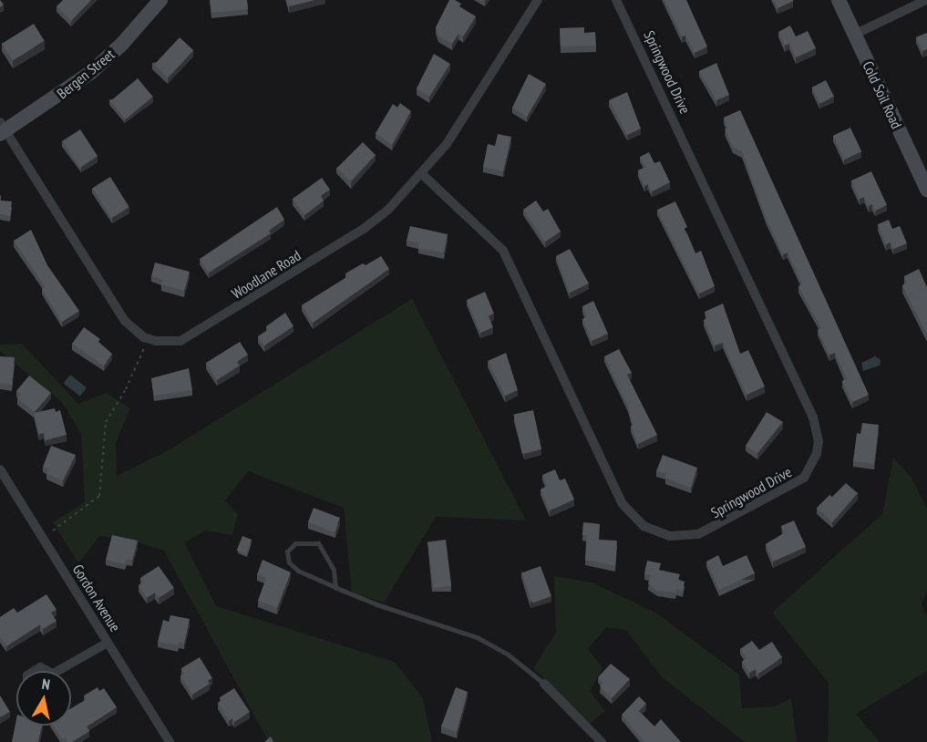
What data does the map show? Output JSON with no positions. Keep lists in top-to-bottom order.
{
  "streets": {
    "street": [
      "Springwood Drive",
      "Bergen Street",
      "Cold Soil Road",
      "Woodlane Road",
      "Gordon Avenue"
    ]
  },
  "crossings": [
    ["Springwood Drive", "Woodlane Road"],
    ["Bergen Street", "Woodlane Road"]
  ],
  "north": "top"
}
